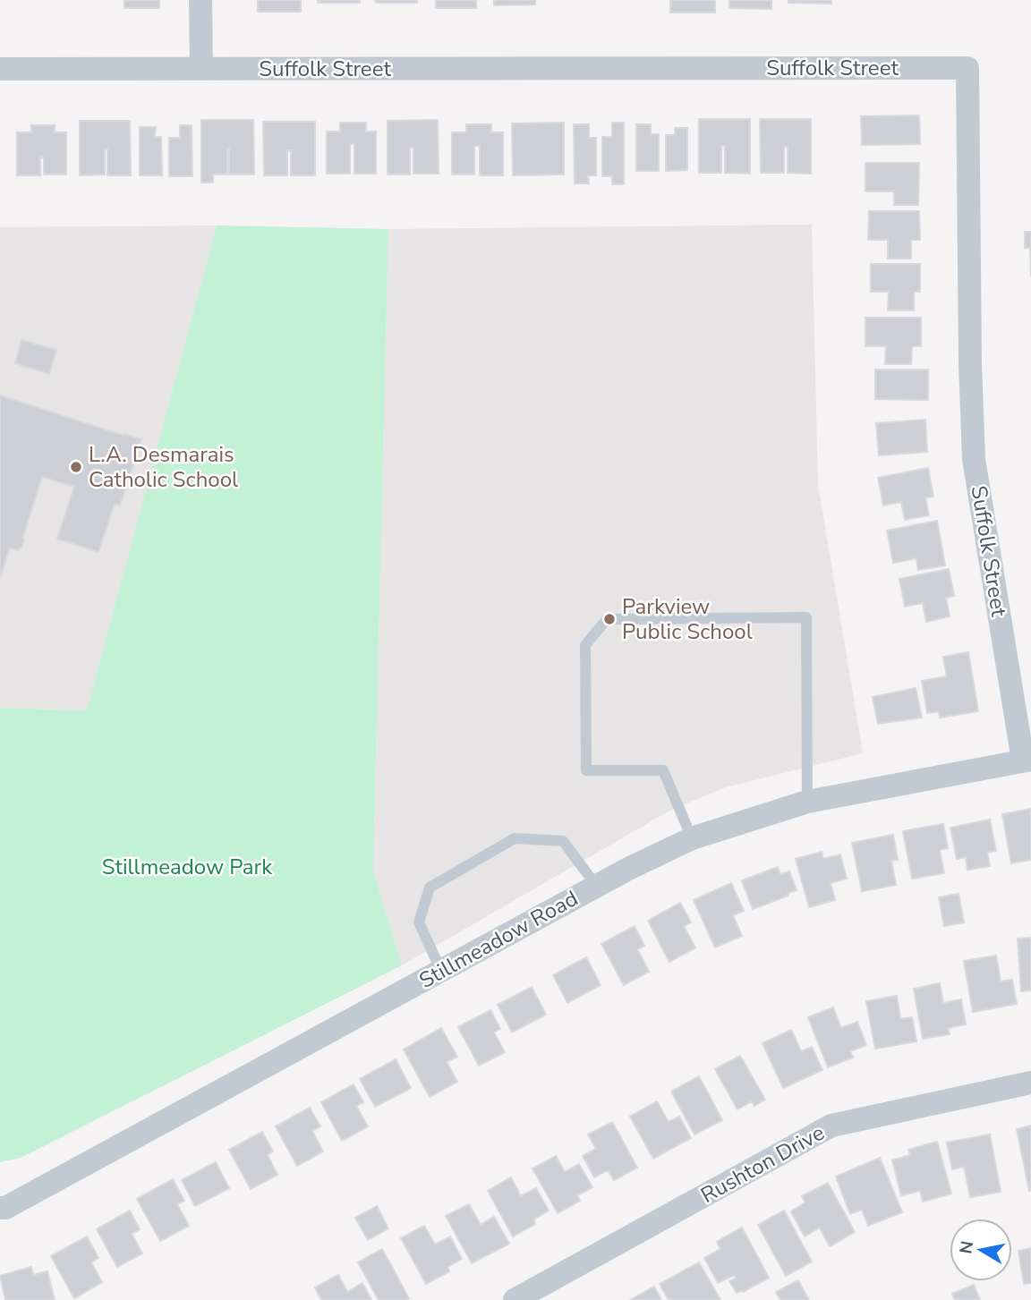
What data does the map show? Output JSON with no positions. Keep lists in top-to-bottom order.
{
  "streets": {
    "street": ["Suffolk Street", "Stillmeadow Road", "Rushton Drive"]
  },
  "crossings": [
    ["Suffolk Street", "Stillmeadow Road"]
  ],
  "parks": ["Stillmeadow Park"],
  "places": ["L.A. Desmarais Catholic School", "Parkview Public School"],
  "north": "left"
}
